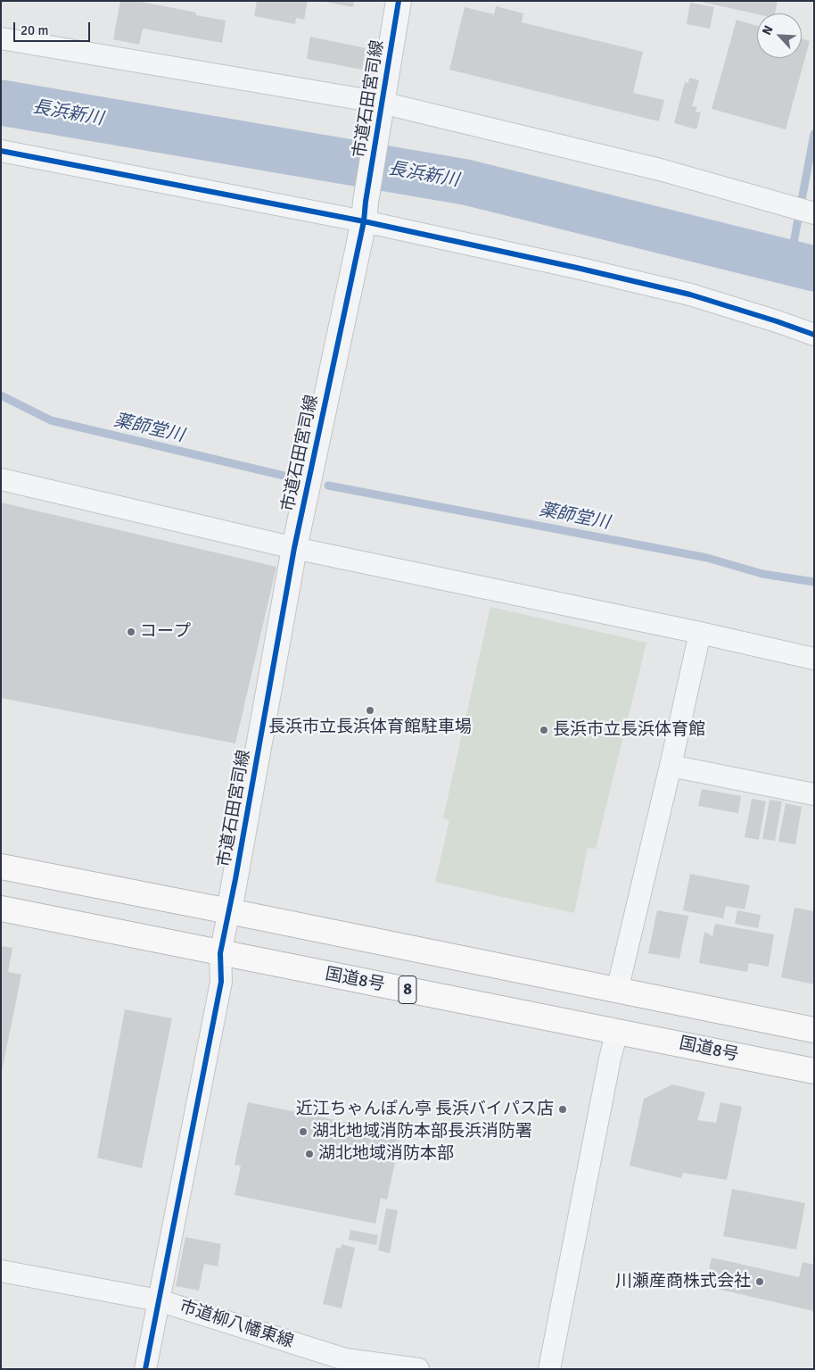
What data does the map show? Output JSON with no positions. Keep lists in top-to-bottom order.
{
  "streets": {
    "highway": ["国道8号", "8"],
    "street": ["市道石田宮司線", "市道柳八幡東線"]
  },
  "water": ["長浜新川", "薬師堂川"],
  "places": [
    "コープ",
    "長浜市立長浜体育館駐車場",
    "長浜市立長浜体育館",
    "近江ちゃんぽん亭 長浜バイパス店",
    "湖北地域消防本部長浜消防署",
    "湖北地域消防本部",
    "川瀬産商株式会社"
  ],
  "scale_bar": "20 m",
  "north": "top left"
}
